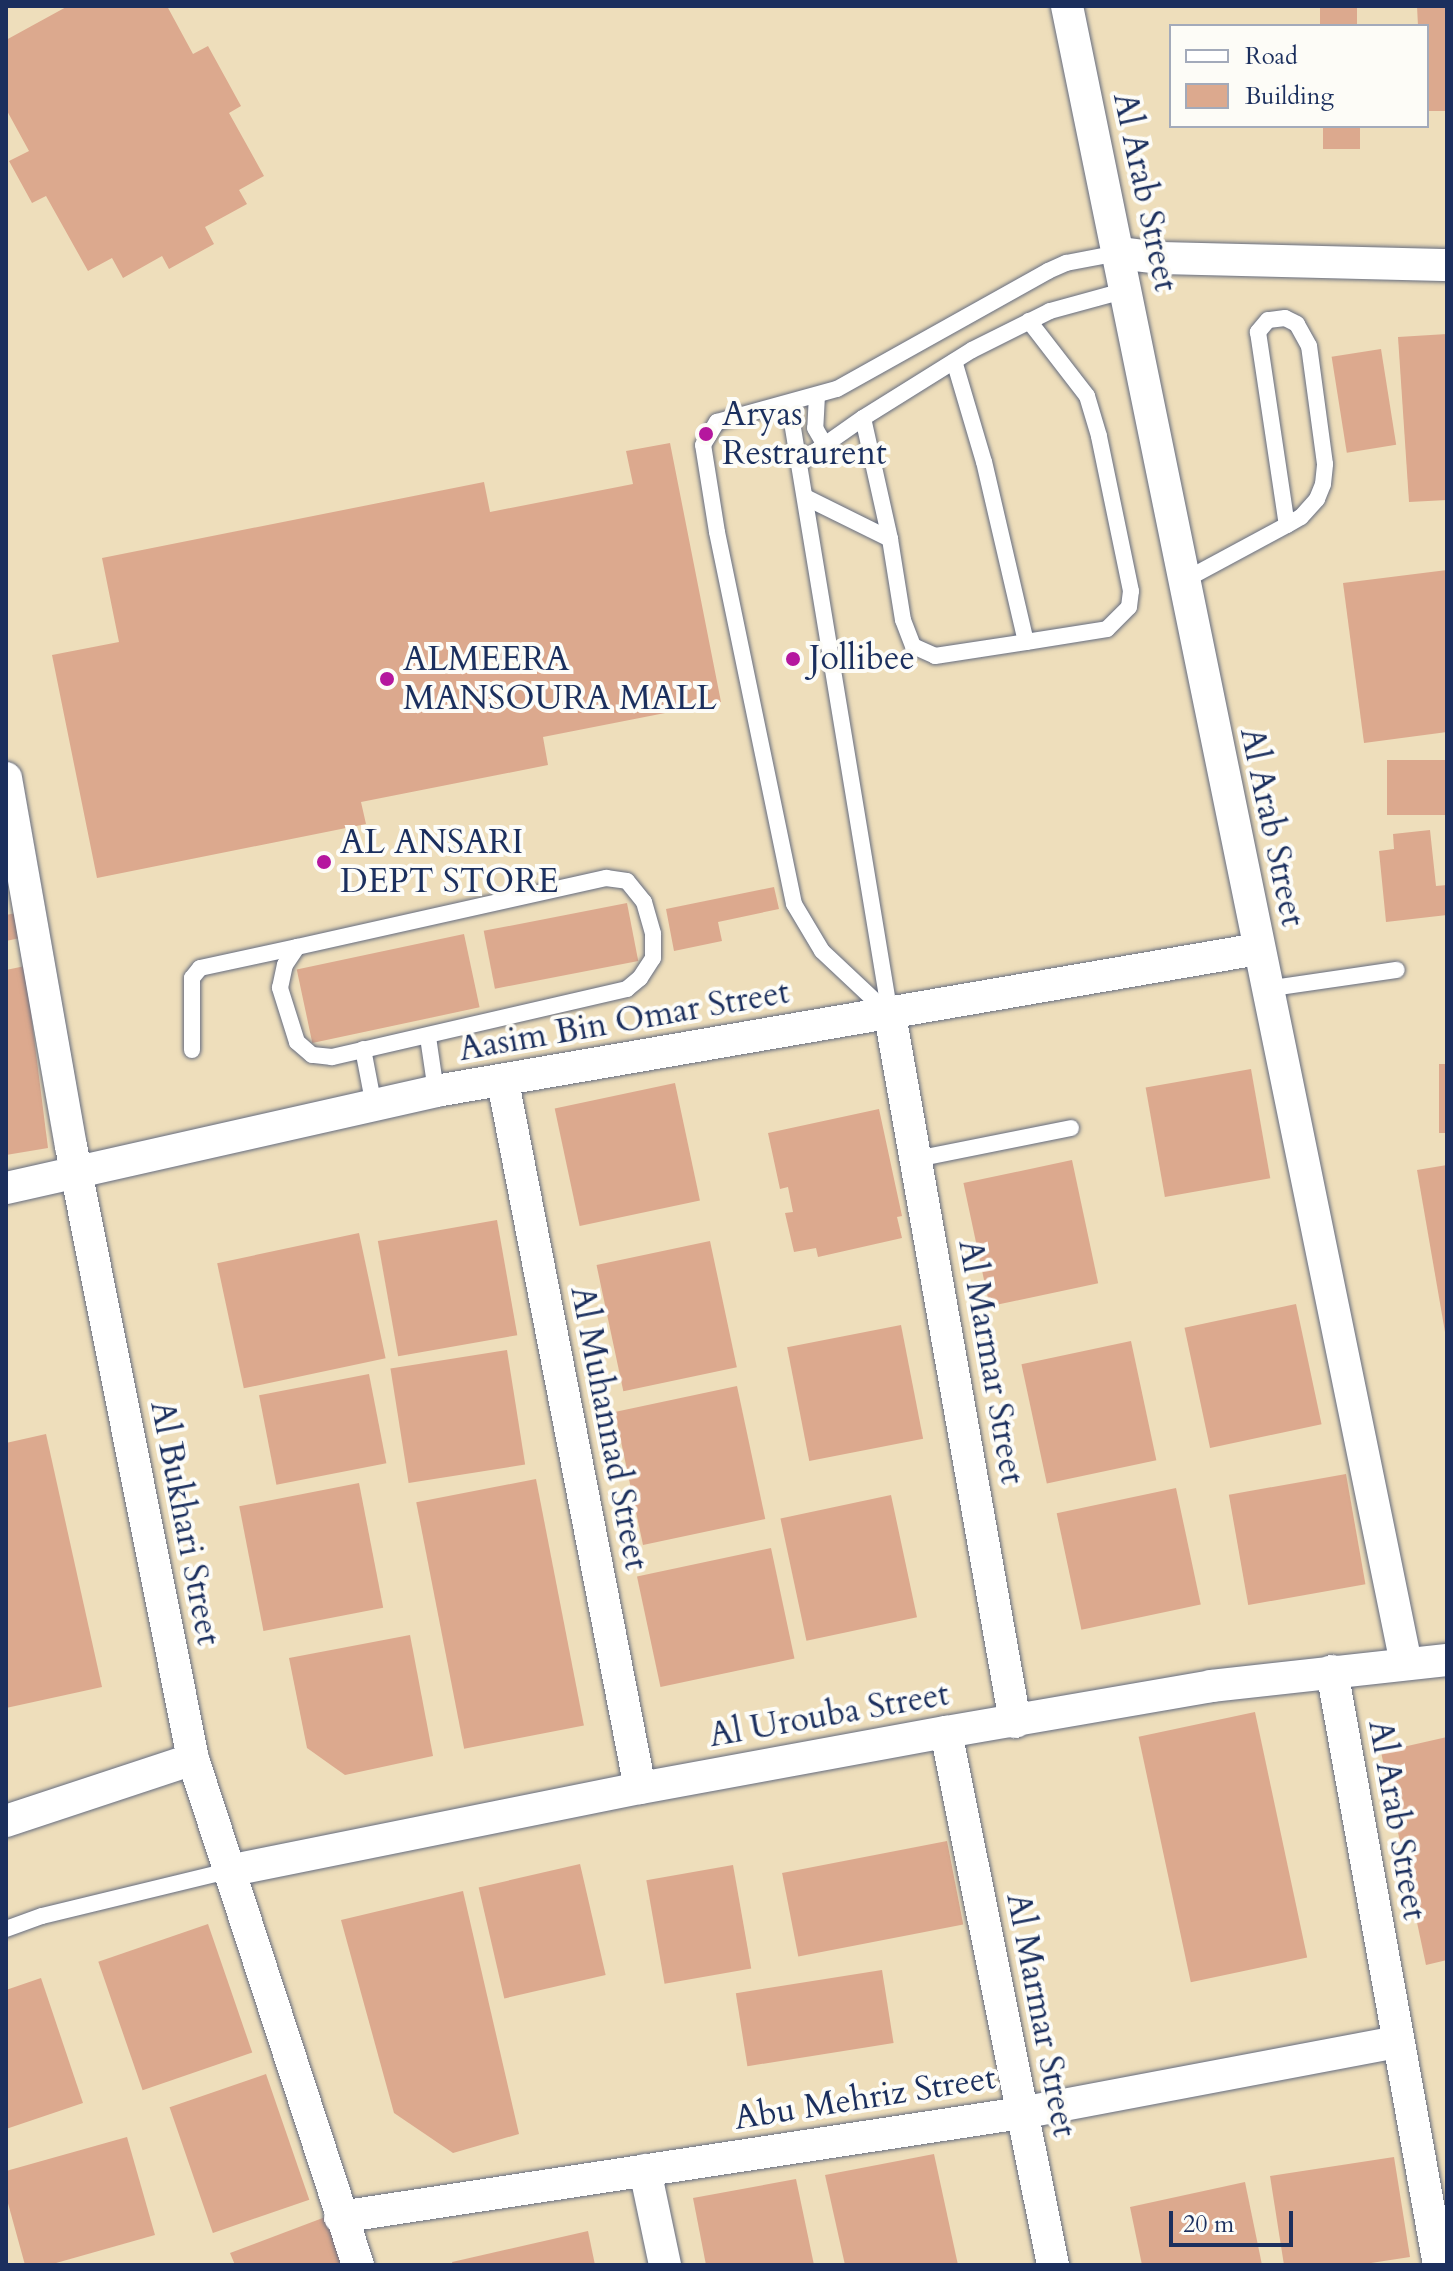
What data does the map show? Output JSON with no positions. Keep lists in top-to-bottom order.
{
  "streets": {
    "street": [
      "Al Arab Street",
      "Aasim Bin Omar Street",
      "Al Marmar Street",
      "Al Muhannad Street",
      "Al Bukhari Street",
      "Al Urouba Street",
      "Abu Mehriz Street"
    ]
  },
  "crossings": [
    ["Al Arab Street", "Aasim Bin Omar Street"],
    ["Al Arab Street", "Al Urouba Street"],
    ["Al Arab Street", "Abu Mehriz Street"],
    ["Aasim Bin Omar Street", "Al Marmar Street"],
    ["Aasim Bin Omar Street", "Al Muhannad Street"],
    ["Aasim Bin Omar Street", "Al Bukhari Street"],
    ["Al Marmar Street", "Al Urouba Street"],
    ["Al Marmar Street", "Abu Mehriz Street"],
    ["Al Muhannad Street", "Al Urouba Street"],
    ["Al Bukhari Street", "Al Urouba Street"],
    ["Al Bukhari Street", "Abu Mehriz Street"]
  ],
  "places": [
    "Aryas Restraurent",
    "Jollibee",
    "ALMEERA MANSOURA MALL",
    "AL ANSARI DEPT STORE"
  ],
  "legend": ["Road", "Building"],
  "scale_bar": "20 m"
}
